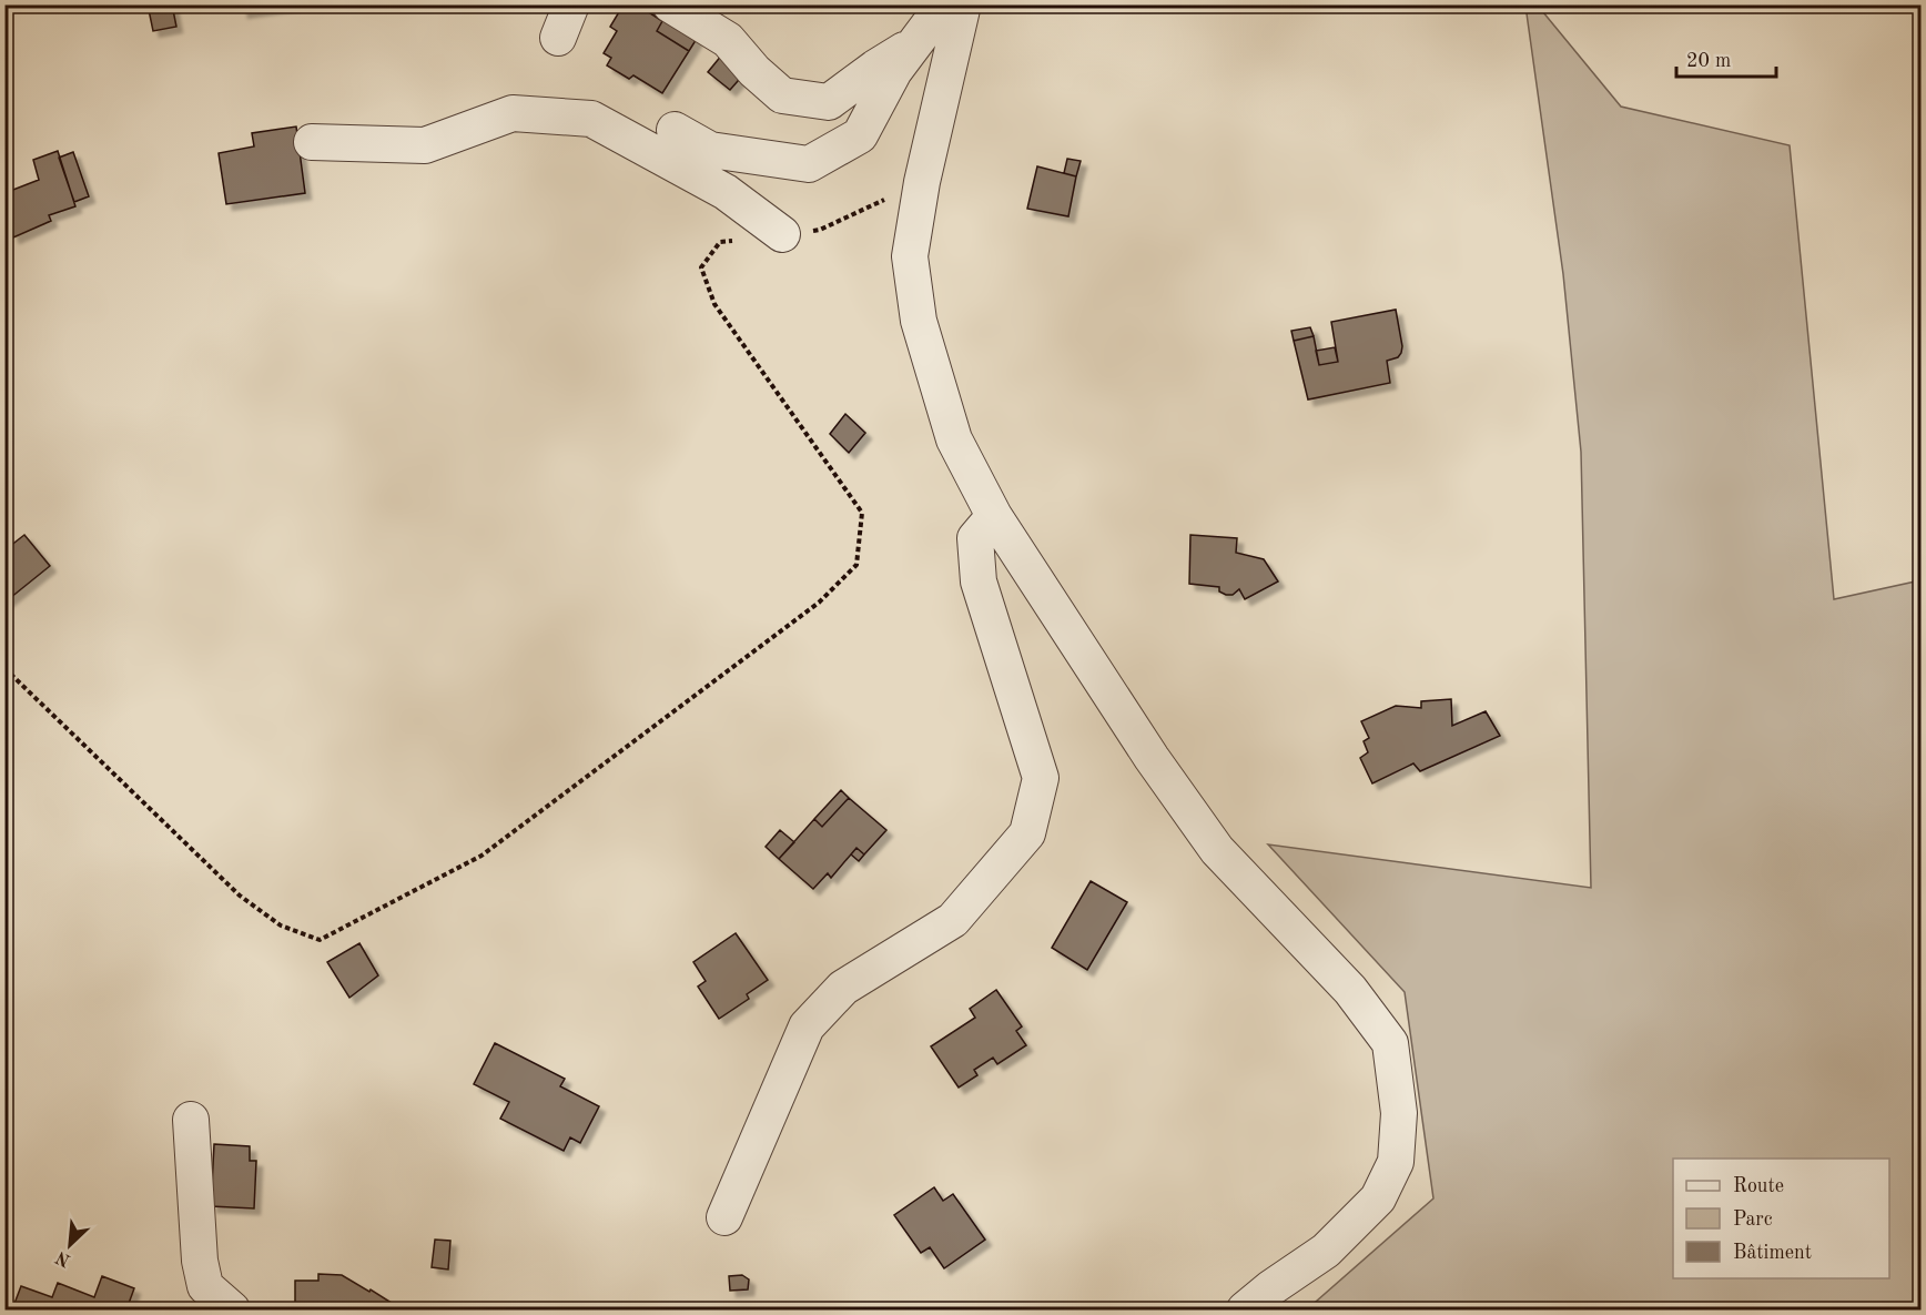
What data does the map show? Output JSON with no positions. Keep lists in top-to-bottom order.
{
  "legend": ["Route", "Parc", "Bâtiment"],
  "scale_bar": "20 m",
  "north": "bottom left"
}
